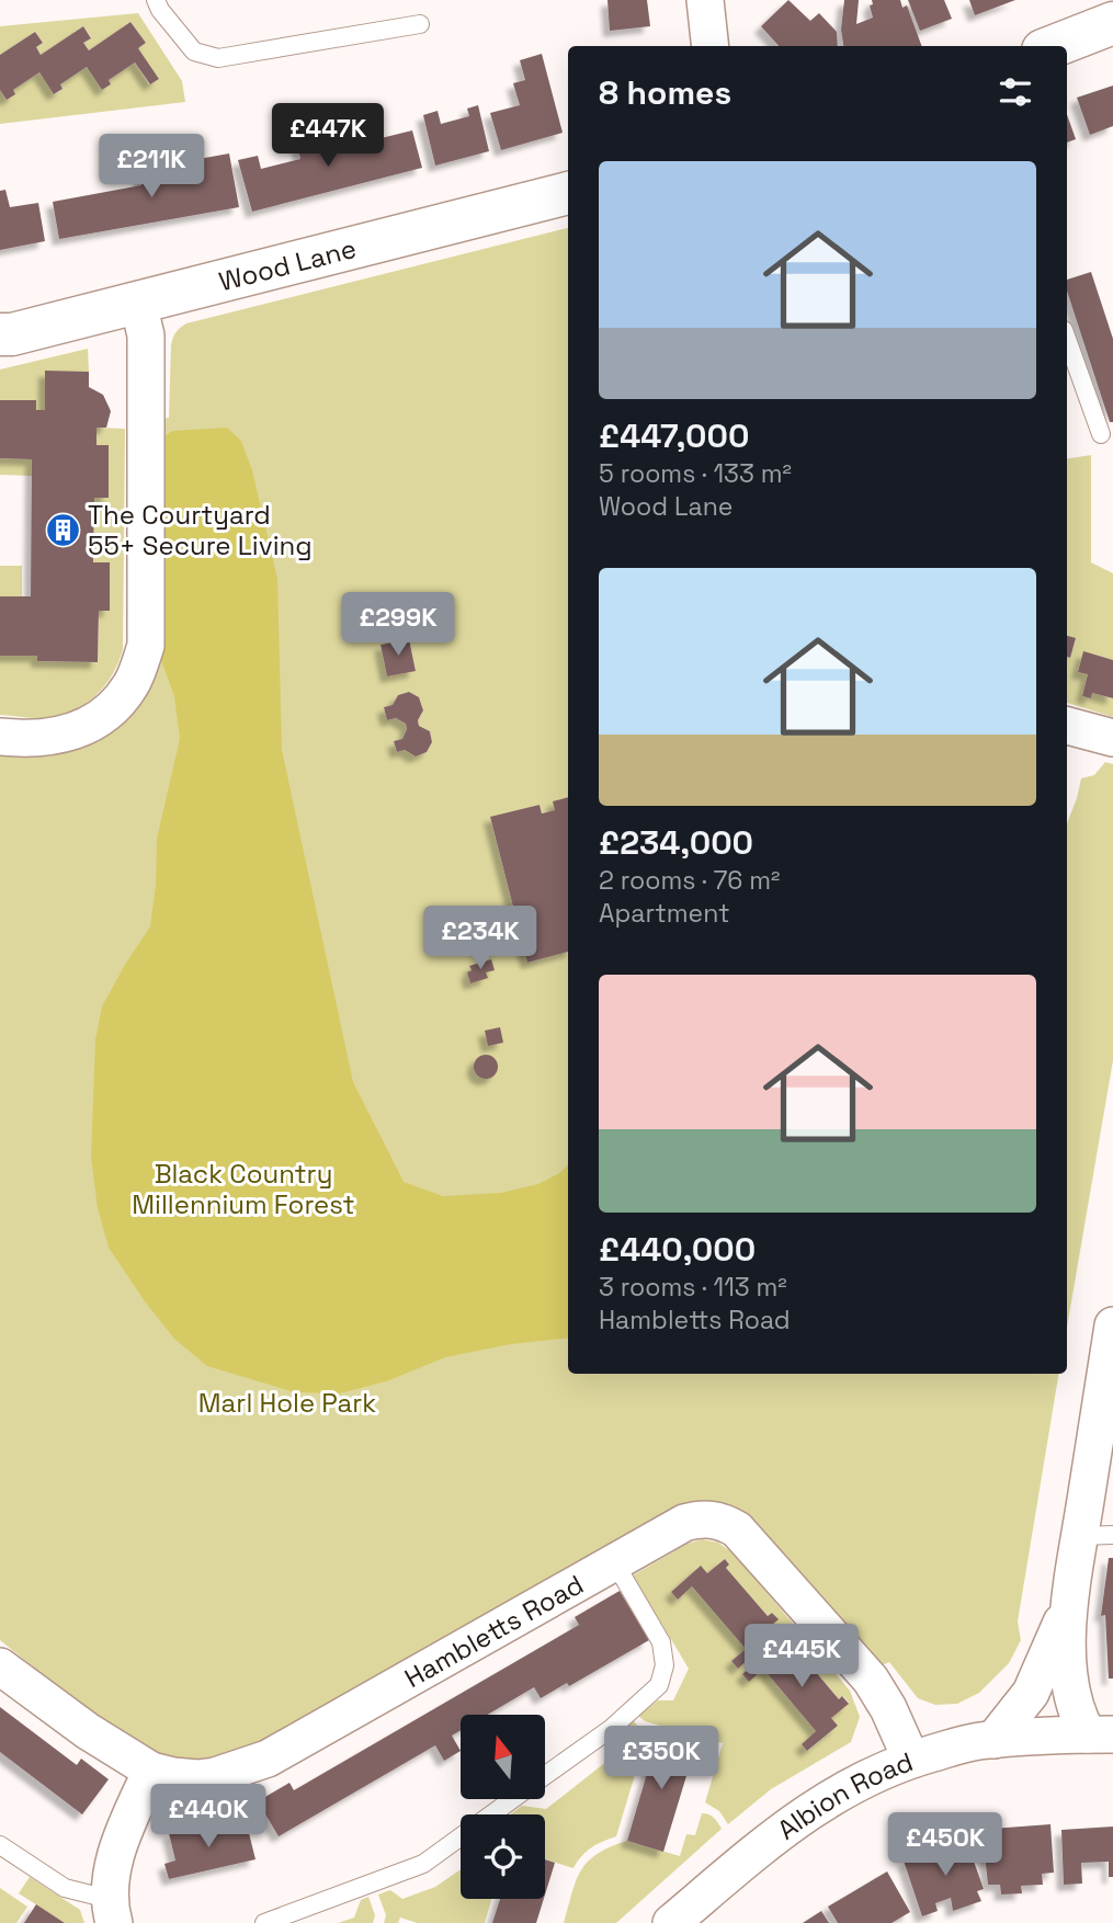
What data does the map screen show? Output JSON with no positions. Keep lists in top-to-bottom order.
{
  "streets": {
    "street": ["Wood Lane", "Hambletts Road", "Albion Road"]
  },
  "crossings": [
    ["Hambletts Road", "Albion Road"]
  ],
  "parks": ["Black Country Millennium Forest", "Marl Hole Park"],
  "places": {
    "building": ["The Courtyard 55+ Secure Living"]
  },
  "north": "top",
  "page": {
    "heading": "8 homes",
    "price": [
      "£447K",
      "£211K",
      "£299K",
      "£234K",
      "£445K",
      "£350K",
      "£440K",
      "£450K"
    ],
    "list": [
      {
        "name": "£447,000",
        "note": "5 rooms · 133 m² · Wood Lane"
      },
      {
        "name": "£234,000",
        "note": "2 rooms · 76 m² · Apartment"
      },
      {
        "name": "£440,000",
        "note": "3 rooms · 113 m² · Hambletts Road"
      }
    ]
  }
}
